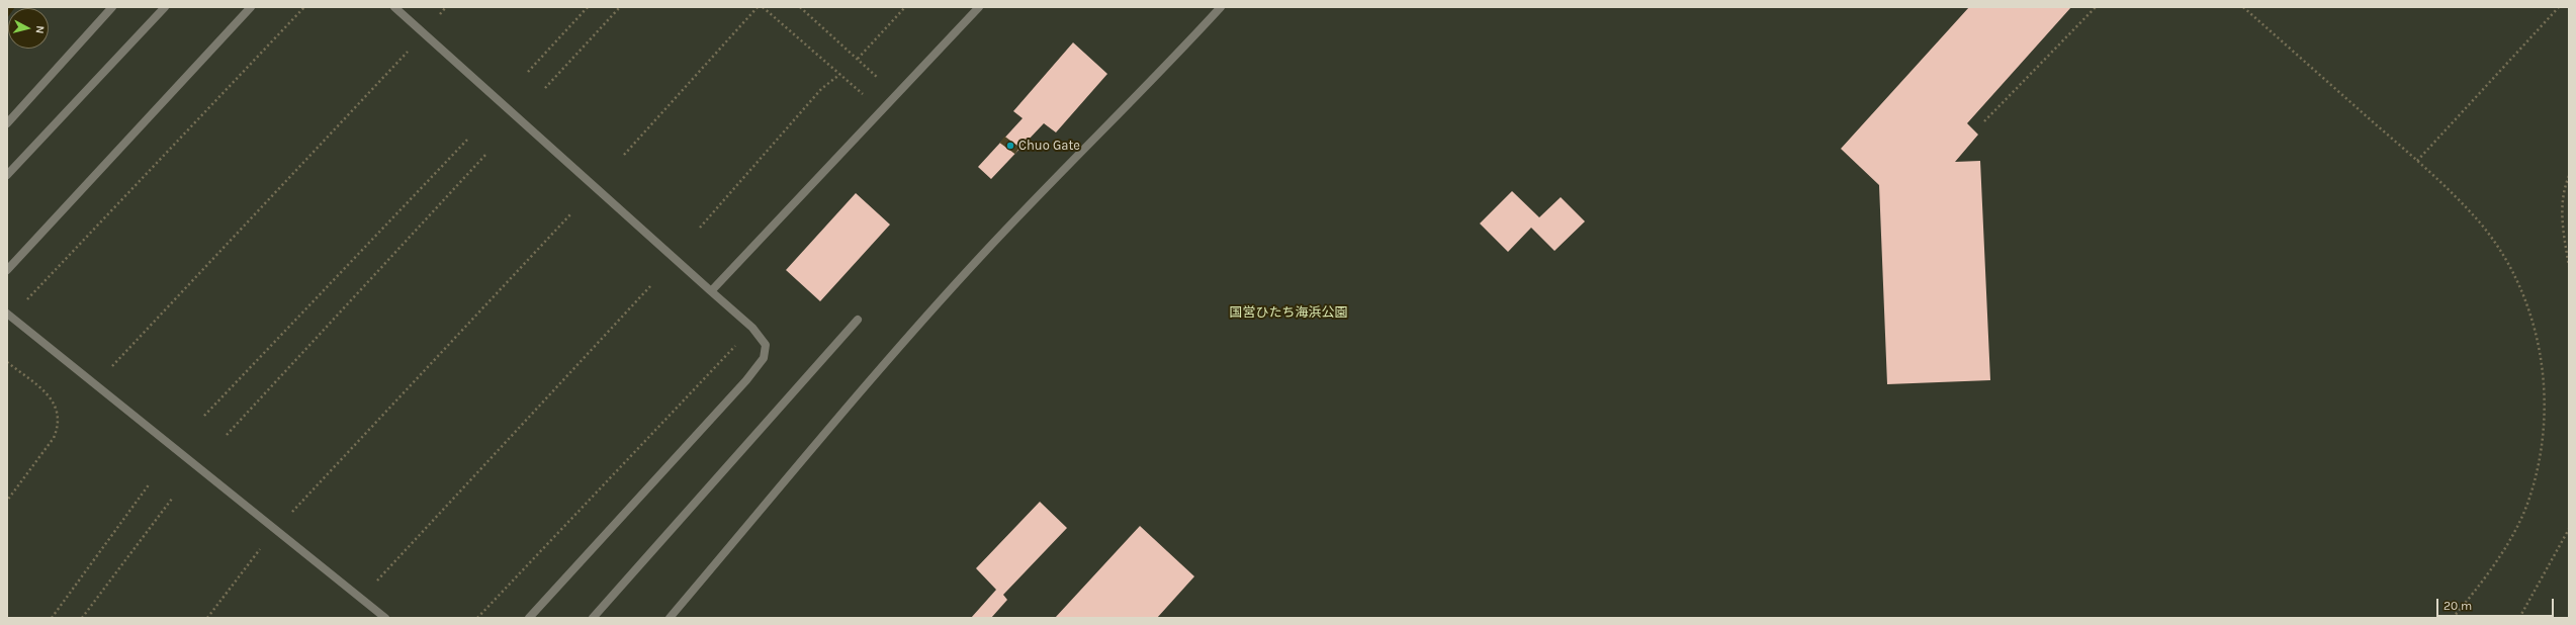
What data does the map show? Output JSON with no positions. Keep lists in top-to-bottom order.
{
  "parks": ["国営ひたち海浜公園"],
  "places": ["Chuo Gate"],
  "scale_bar": "20 m",
  "north": "right"
}
